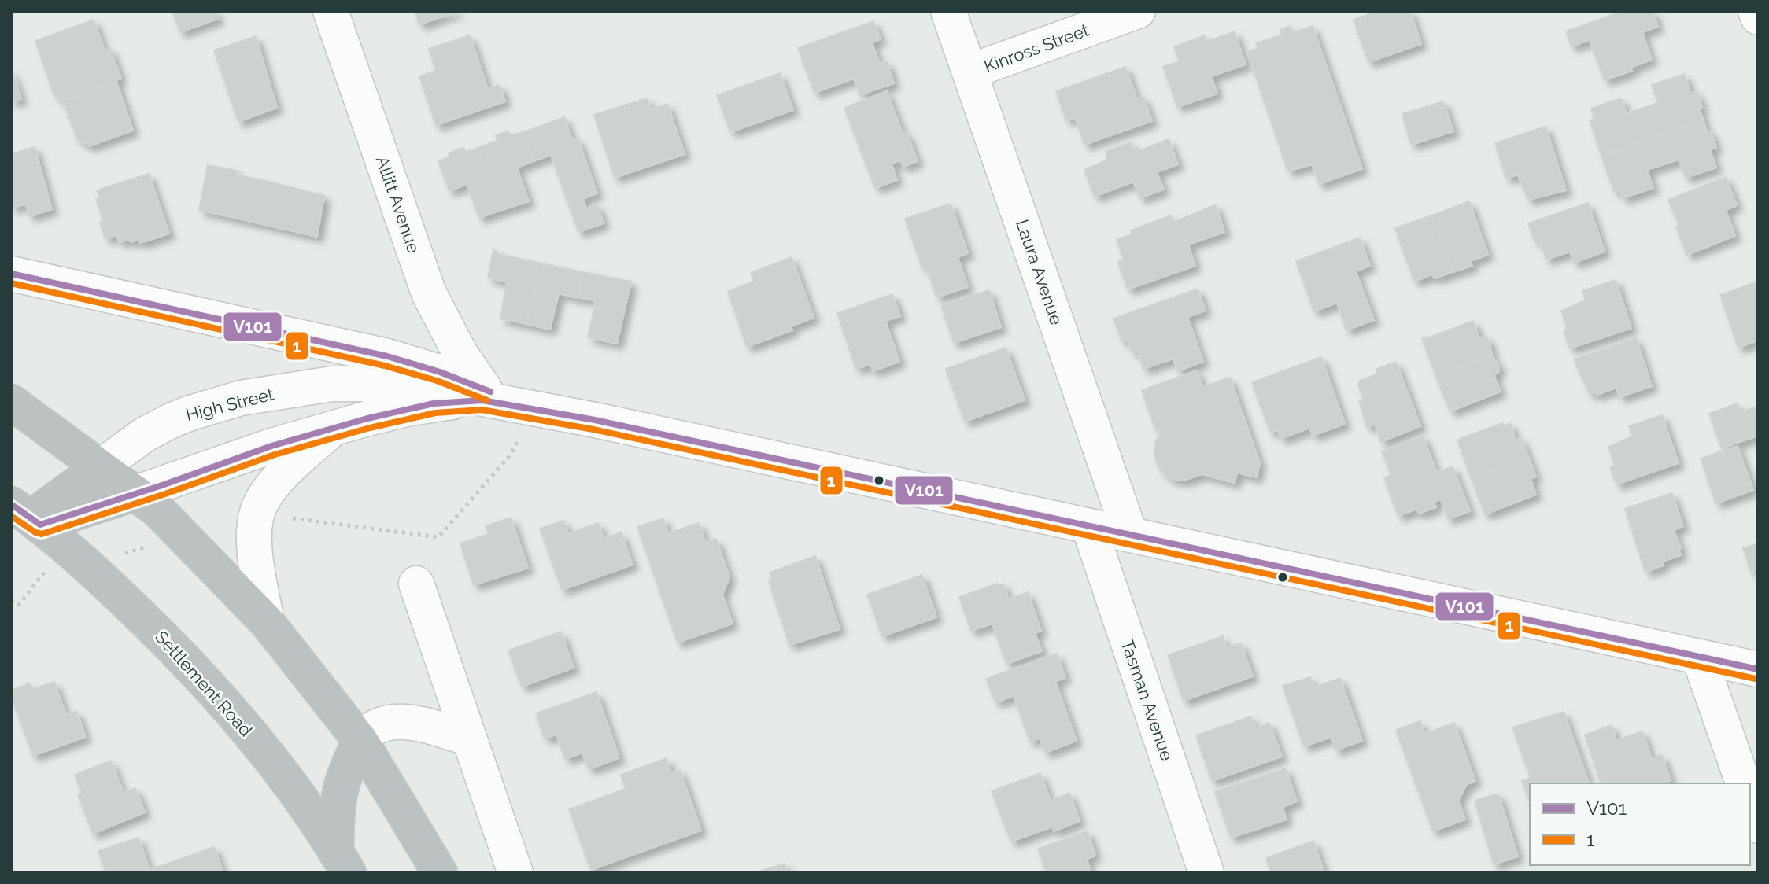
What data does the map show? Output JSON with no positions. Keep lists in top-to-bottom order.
{
  "streets": {
    "highway": ["Settlement Road"],
    "street": [
      "Kinross Street",
      "Allitt Avenue",
      "Laura Avenue",
      "High Street",
      "Tasman Avenue"
    ]
  },
  "crossings": [
    ["Kinross Street", "Laura Avenue"],
    ["Allitt Avenue", "High Street"],
    ["Laura Avenue", "High Street"],
    ["High Street", "Tasman Avenue"]
  ],
  "lines": ["transit line V101", "transit line 1"],
  "legend": ["V101", "1"]
}
